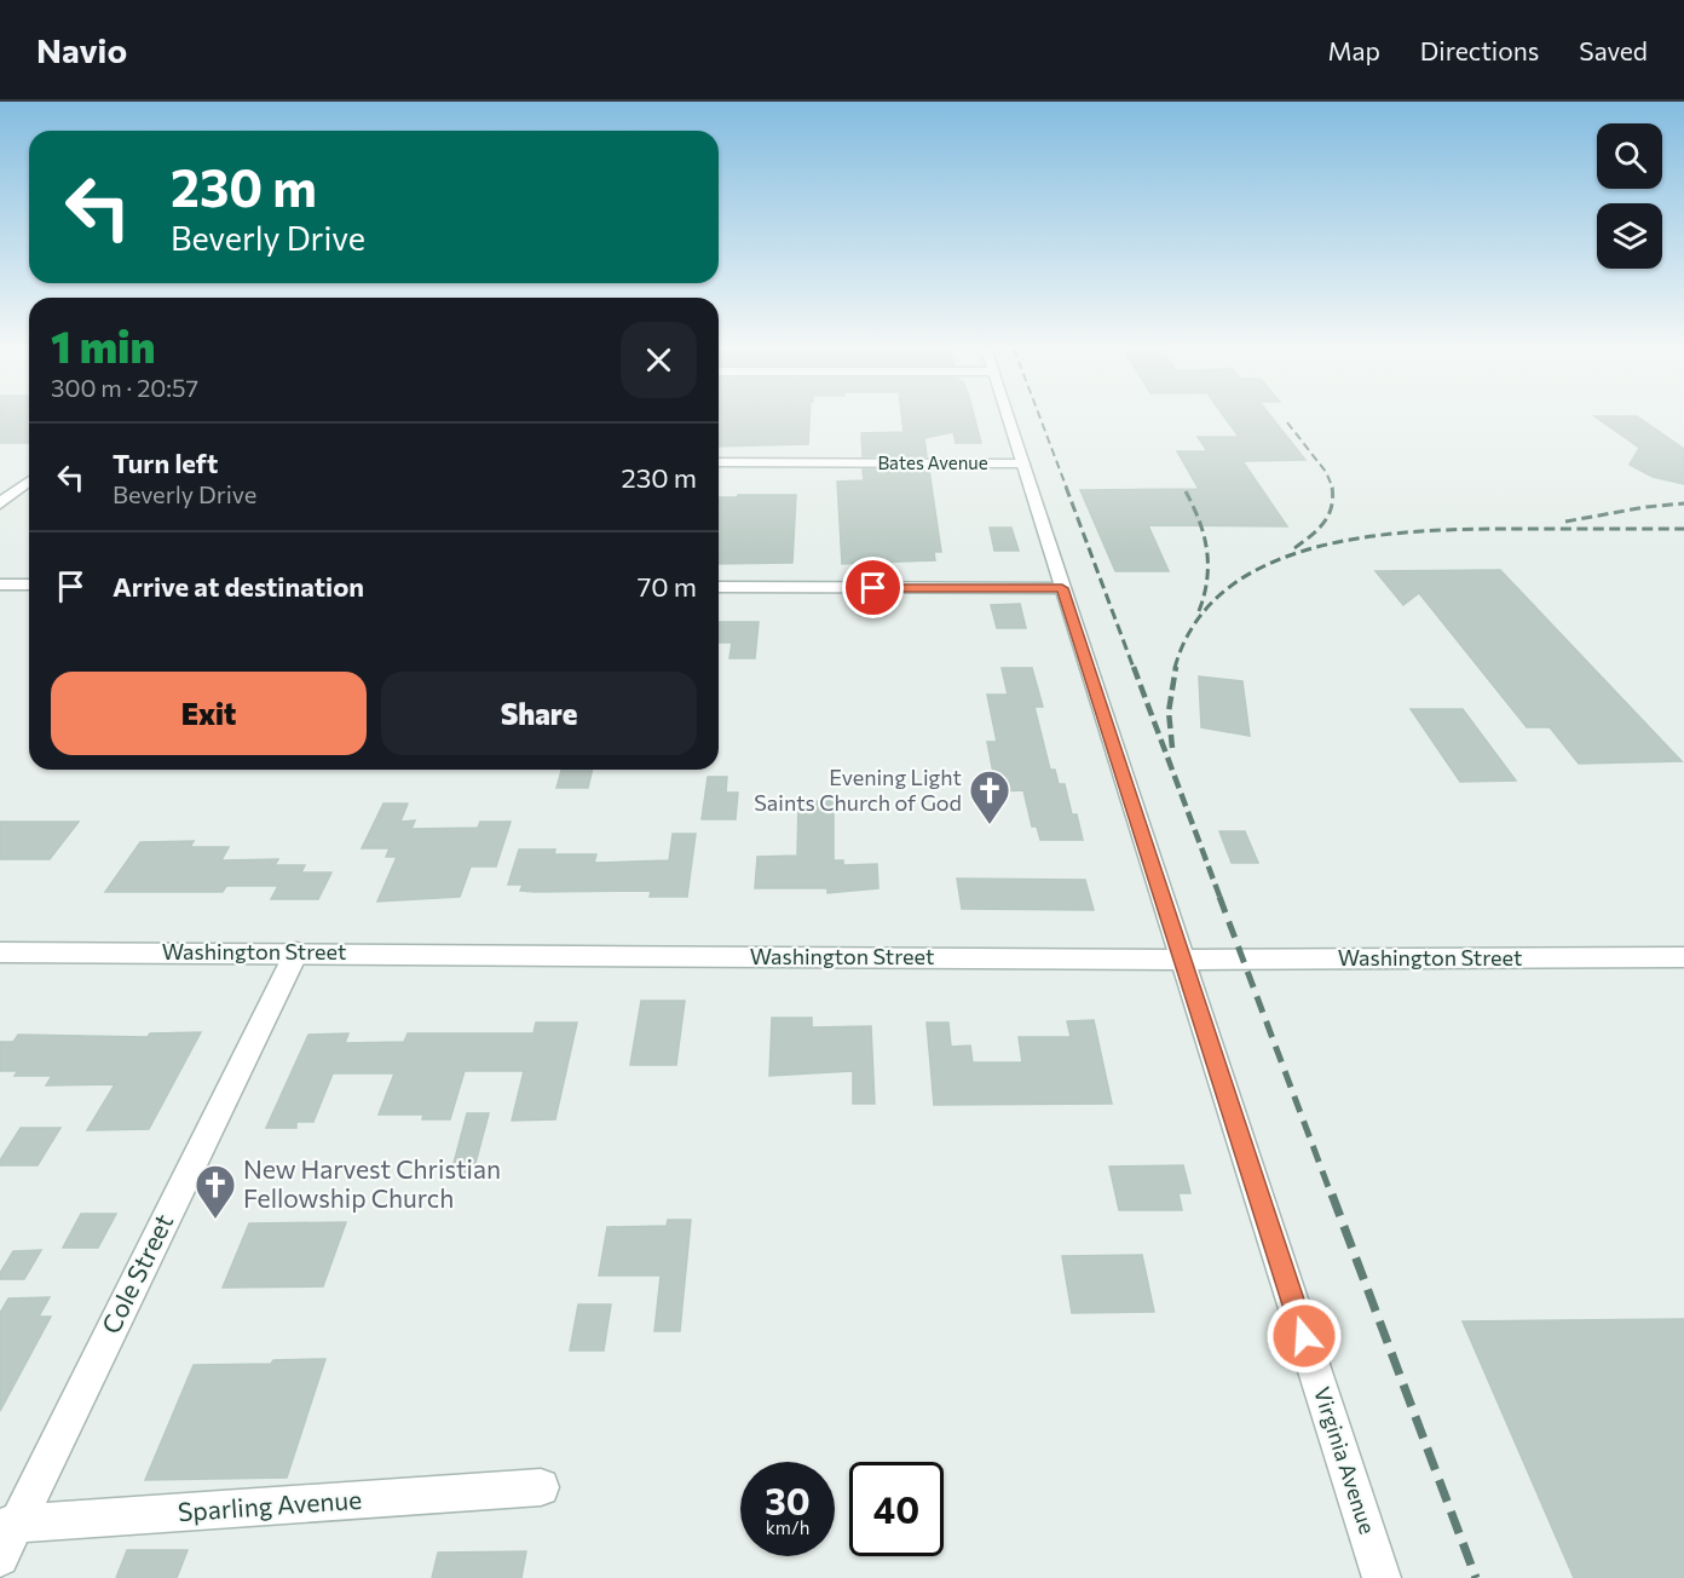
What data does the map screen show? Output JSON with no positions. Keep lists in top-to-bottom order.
{
  "streets": {
    "street": [
      "Bates Avenue",
      "Washington Street",
      "Cole Street",
      "Virginia Avenue",
      "Sparling Avenue"
    ]
  },
  "crossings": [
    ["Bates Avenue", "Virginia Avenue"],
    ["Washington Street", "Cole Street"],
    ["Washington Street", "Virginia Avenue"],
    ["Cole Street", "Sparling Avenue"]
  ],
  "places": {
    "church": ["Evening Light Saints Church of God", "New Harvest Christian Fellowship Church"]
  },
  "page": {
    "header": "Navio",
    "nav": ["Map", "Directions", "Saved"],
    "turn": ["230 m", "Beverly Drive"],
    "heading": ["1 min", "300 m · 20:57"],
    "list": [
      {
        "name": "Turn left",
        "note": "Beverly Drive",
        "value": "230 m"
      },
      {
        "name": "Arrive at destination",
        "value": "70 m"
      }
    ],
    "buttons": ["Exit", "Share"],
    "speed": "30 km/h",
    "limit": "40"
  }
}
